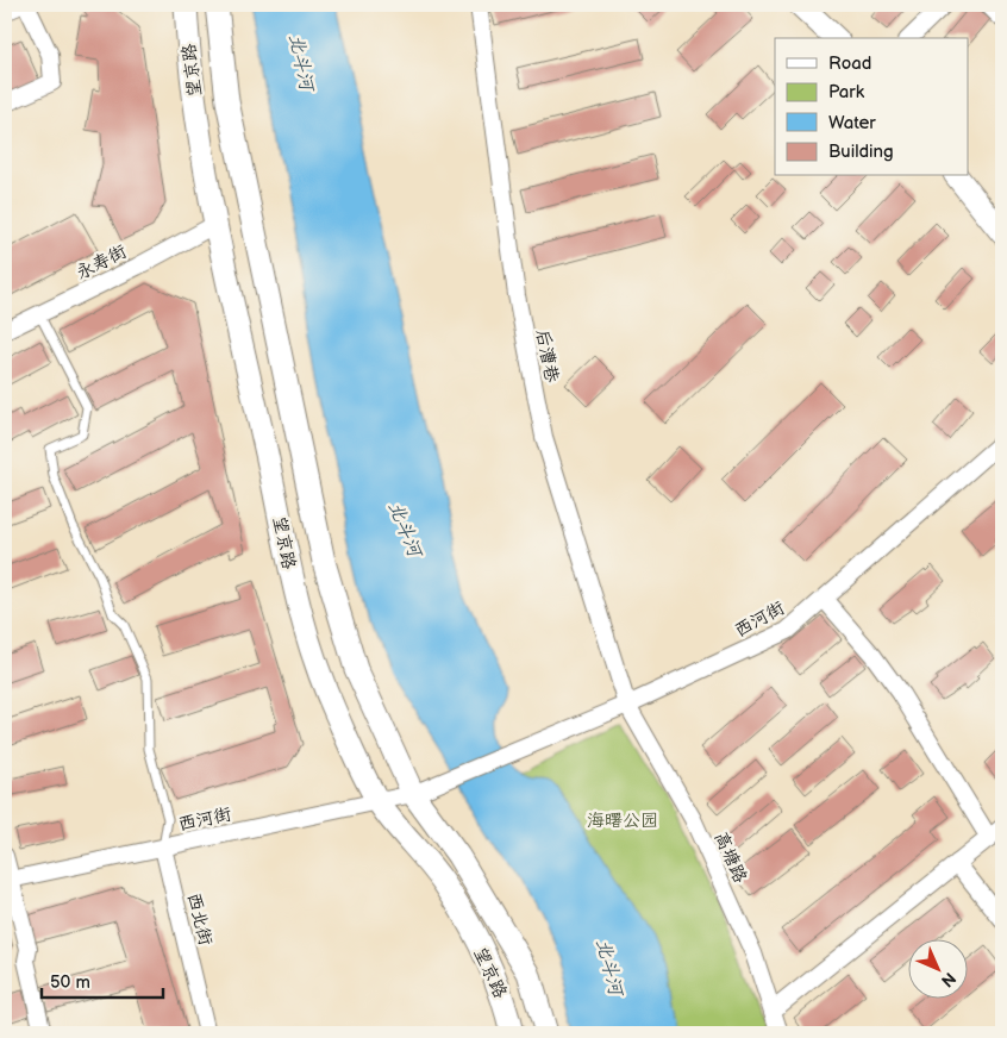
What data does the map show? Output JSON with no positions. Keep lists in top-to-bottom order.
{
  "streets": {
    "main road": ["望京路"],
    "street": [
      "永寿街",
      "后漕巷",
      "西河街",
      "高塘路",
      "西北街"
    ]
  },
  "crossings": [
    ["望京路", "永寿街"],
    ["望京路", "西河街"],
    ["后漕巷", "西河街"],
    ["后漕巷", "高塘路"],
    ["西河街", "高塘路"],
    ["西河街", "西北街"]
  ],
  "water": ["北斗河"],
  "parks": ["海曙公园"],
  "legend": [
    "Road",
    "Park",
    "Water",
    "Building"
  ],
  "scale_bar": "50 m",
  "north": "bottom right"
}
